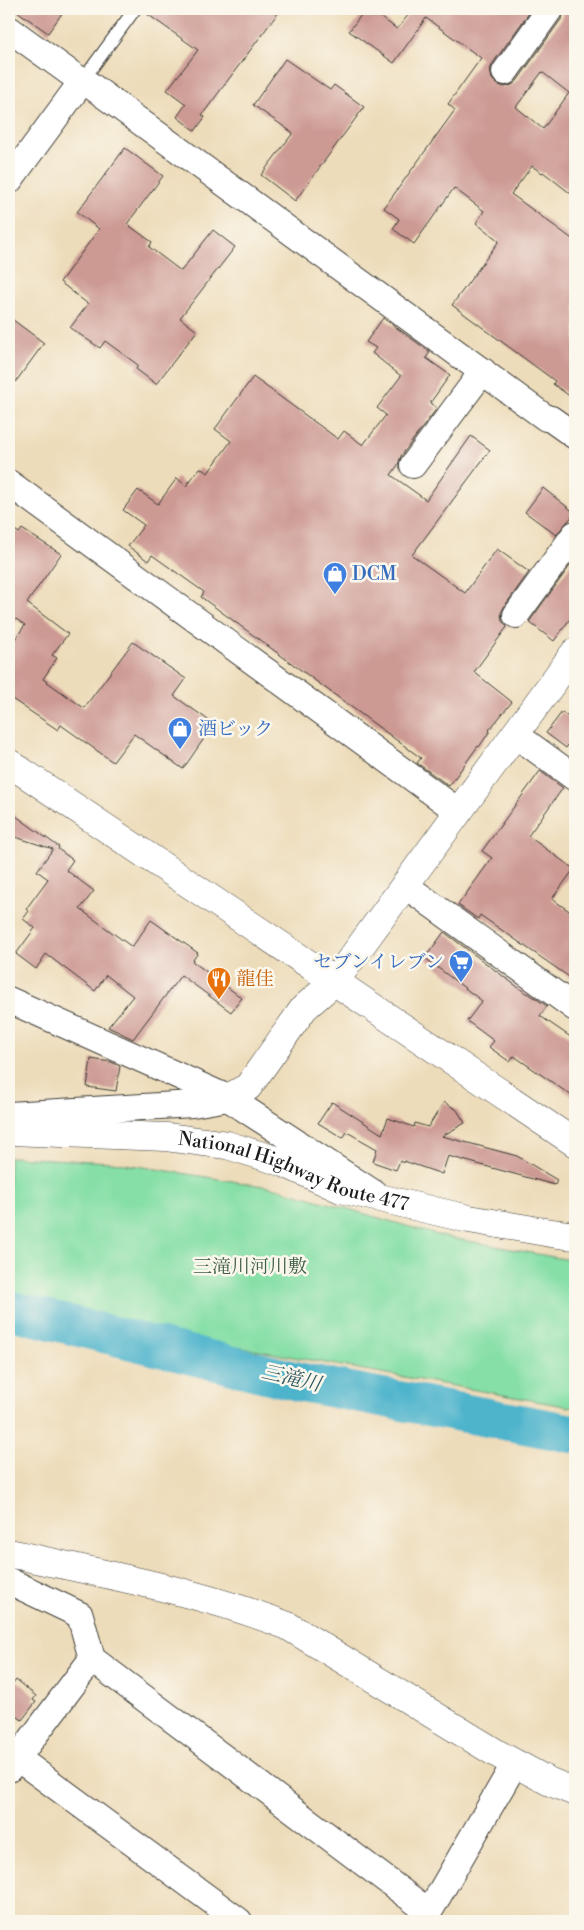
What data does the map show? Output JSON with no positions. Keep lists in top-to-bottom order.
{
  "streets": {
    "main road": ["National Highway Route 477"]
  },
  "water": ["三滝川"],
  "parks": ["三滝川河川敷"],
  "places": {
    "shop": ["DCM", "酒ビック"],
    "supermarket": ["セブンイレブン"],
    "restaurant": ["龍佳"]
  }
}
